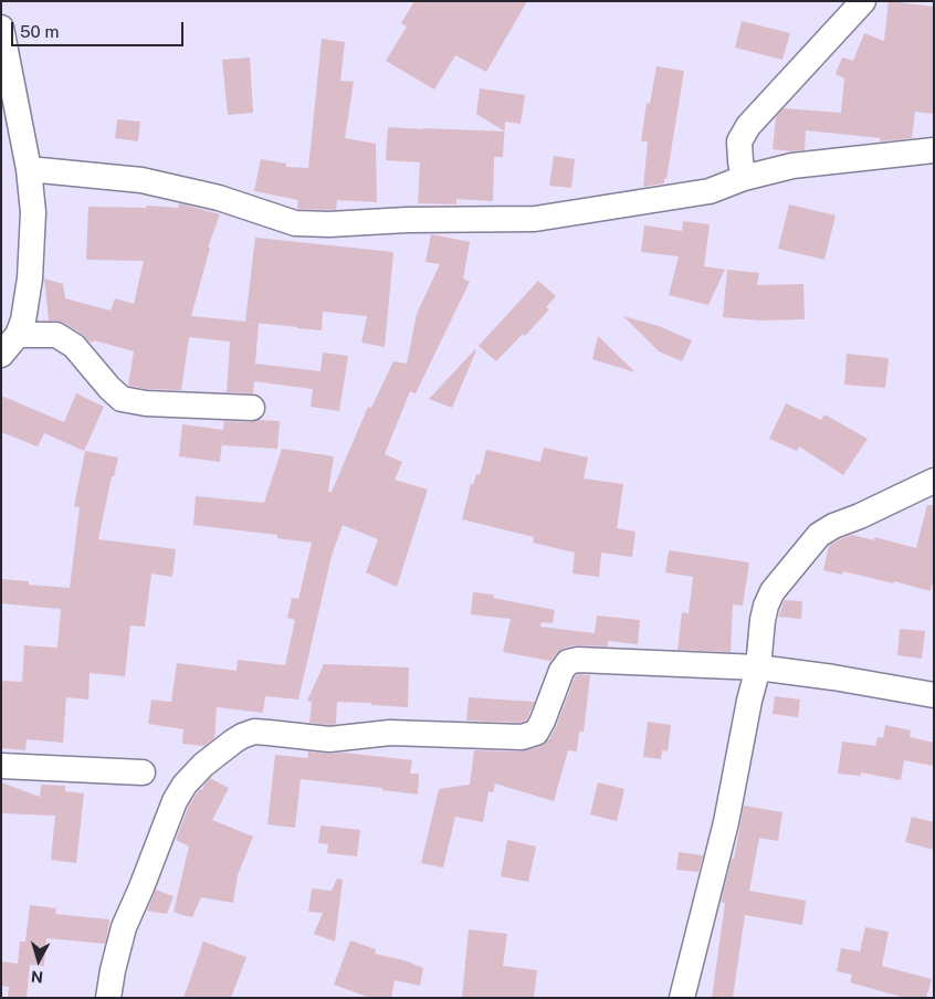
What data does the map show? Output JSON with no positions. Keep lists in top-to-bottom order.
{
  "scale_bar": "50 m",
  "north": "bottom"
}
